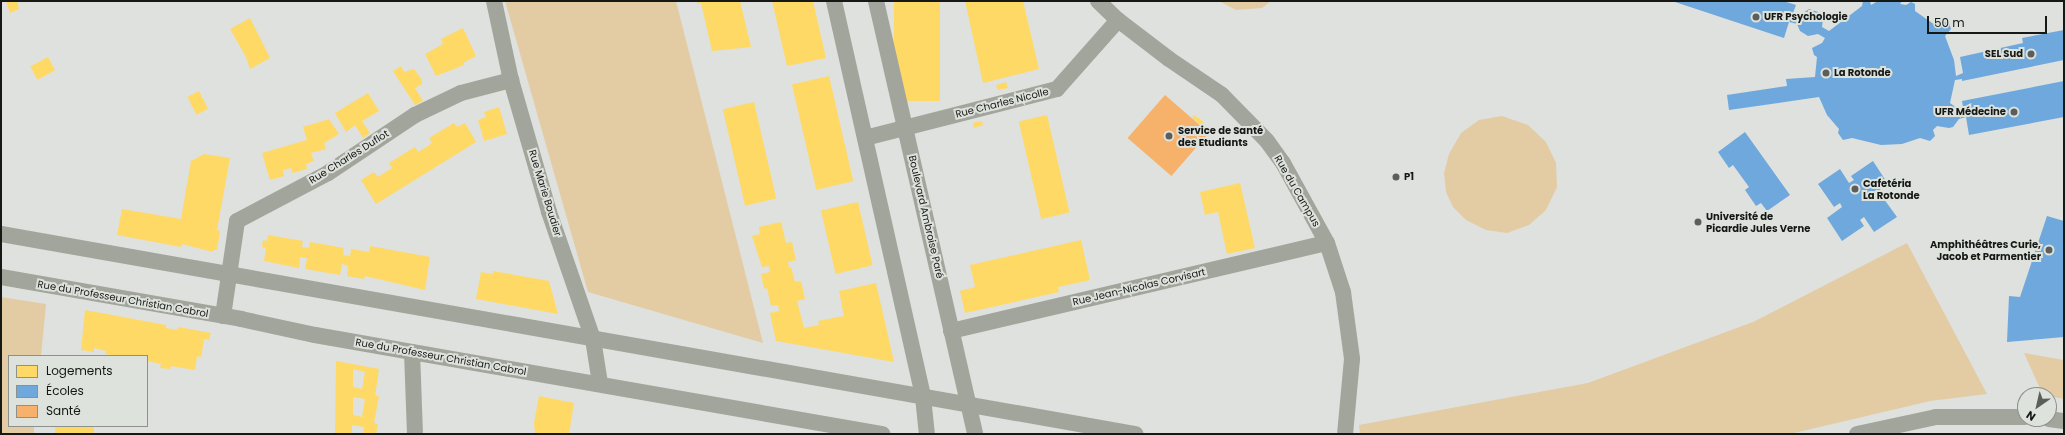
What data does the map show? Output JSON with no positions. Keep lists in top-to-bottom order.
{
  "streets": {
    "street": [
      "Rue Charles Nicolle",
      "Rue Charles Duflot",
      "Rue du Campus",
      "Rue Marie Boudier",
      "Boulevard Ambroise Paré",
      "Rue Jean-Nicolas Corvisart",
      "Rue du Professeur Christian Cabrol"
    ]
  },
  "crossings": [
    ["Rue Charles Nicolle", "Rue du Campus"],
    ["Rue Charles Nicolle", "Boulevard Ambroise Paré"],
    ["Rue Charles Duflot", "Rue Marie Boudier"],
    ["Rue du Campus", "Rue Jean-Nicolas Corvisart"],
    ["Rue Marie Boudier", "Rue du Professeur Christian Cabrol"],
    ["Boulevard Ambroise Paré", "Rue Jean-Nicolas Corvisart"]
  ],
  "places": [
    "UFR Psychologie",
    "SEL Sud",
    "La Rotonde",
    "UFR Médecine",
    "Service de Santé des Etudiants",
    "P1",
    "Cafetéria La Rotonde",
    "Université de Picardie Jules Verne",
    "Amphithéâtres Curie, Jacob et Parmentier"
  ],
  "legend": ["Logements", "Écoles", "Santé"],
  "scale_bar": "50 m",
  "north": "bottom left"
}
